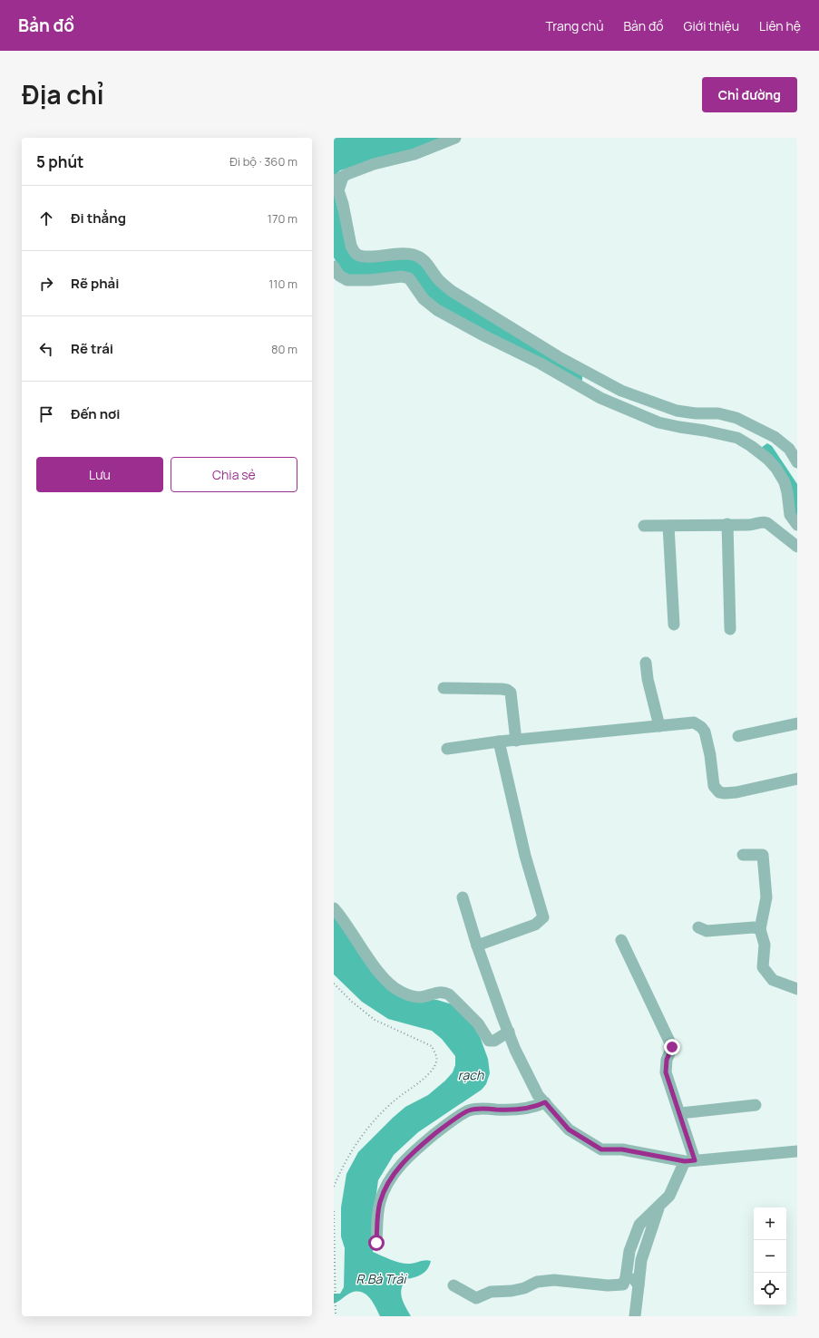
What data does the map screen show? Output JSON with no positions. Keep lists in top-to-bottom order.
{
  "water": ["rạch", "R.Bà Trải"],
  "page": {
    "header": "Bản đồ",
    "nav": [
      "Trang chủ",
      "Bản đồ",
      "Giới thiệu",
      "Liên hệ"
    ],
    "title": "Địa chỉ",
    "buttons": [
      "Chỉ đường",
      ["Lưu", "Chia sẻ"]
    ],
    "heading": ["5 phút", "Đi bộ · 360 m"],
    "list": [
      ["Đi thẳng", "170 m"],
      ["Rẽ phải", "110 m"],
      ["Rẽ trái", "80 m"],
      "Đến nơi"
    ],
    "map_buttons": ["+", "−"]
  }
}
